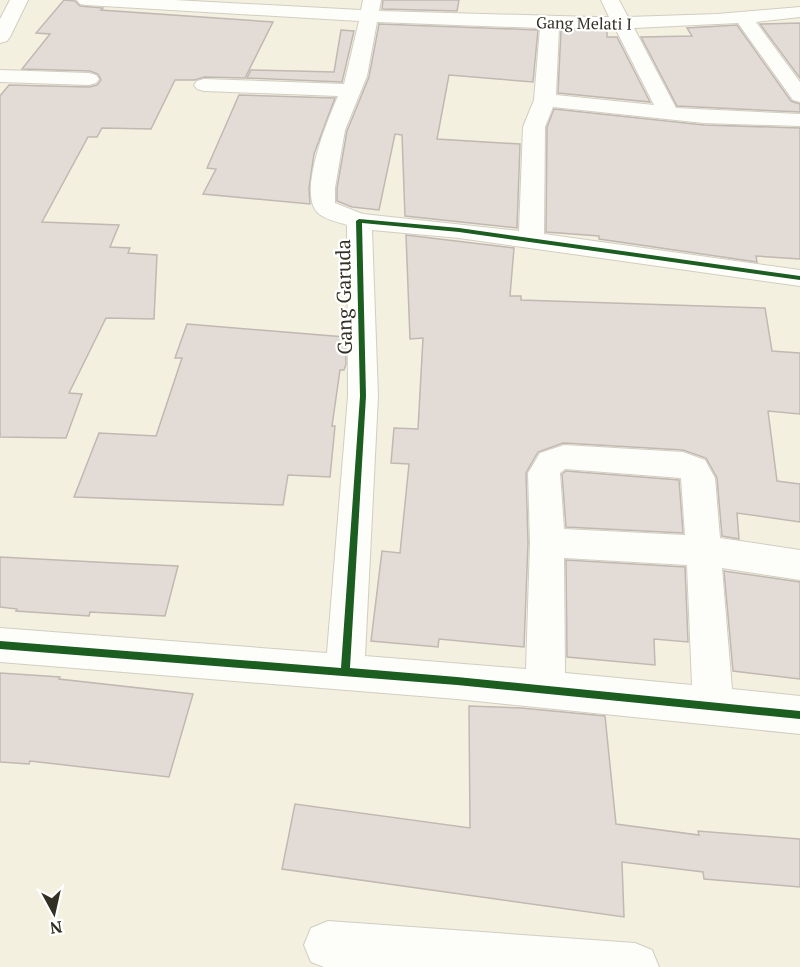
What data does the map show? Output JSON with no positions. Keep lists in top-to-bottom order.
{
  "streets": {
    "street": ["Gang Melati I", "Gang Garuda"]
  },
  "north": "bottom"
}
